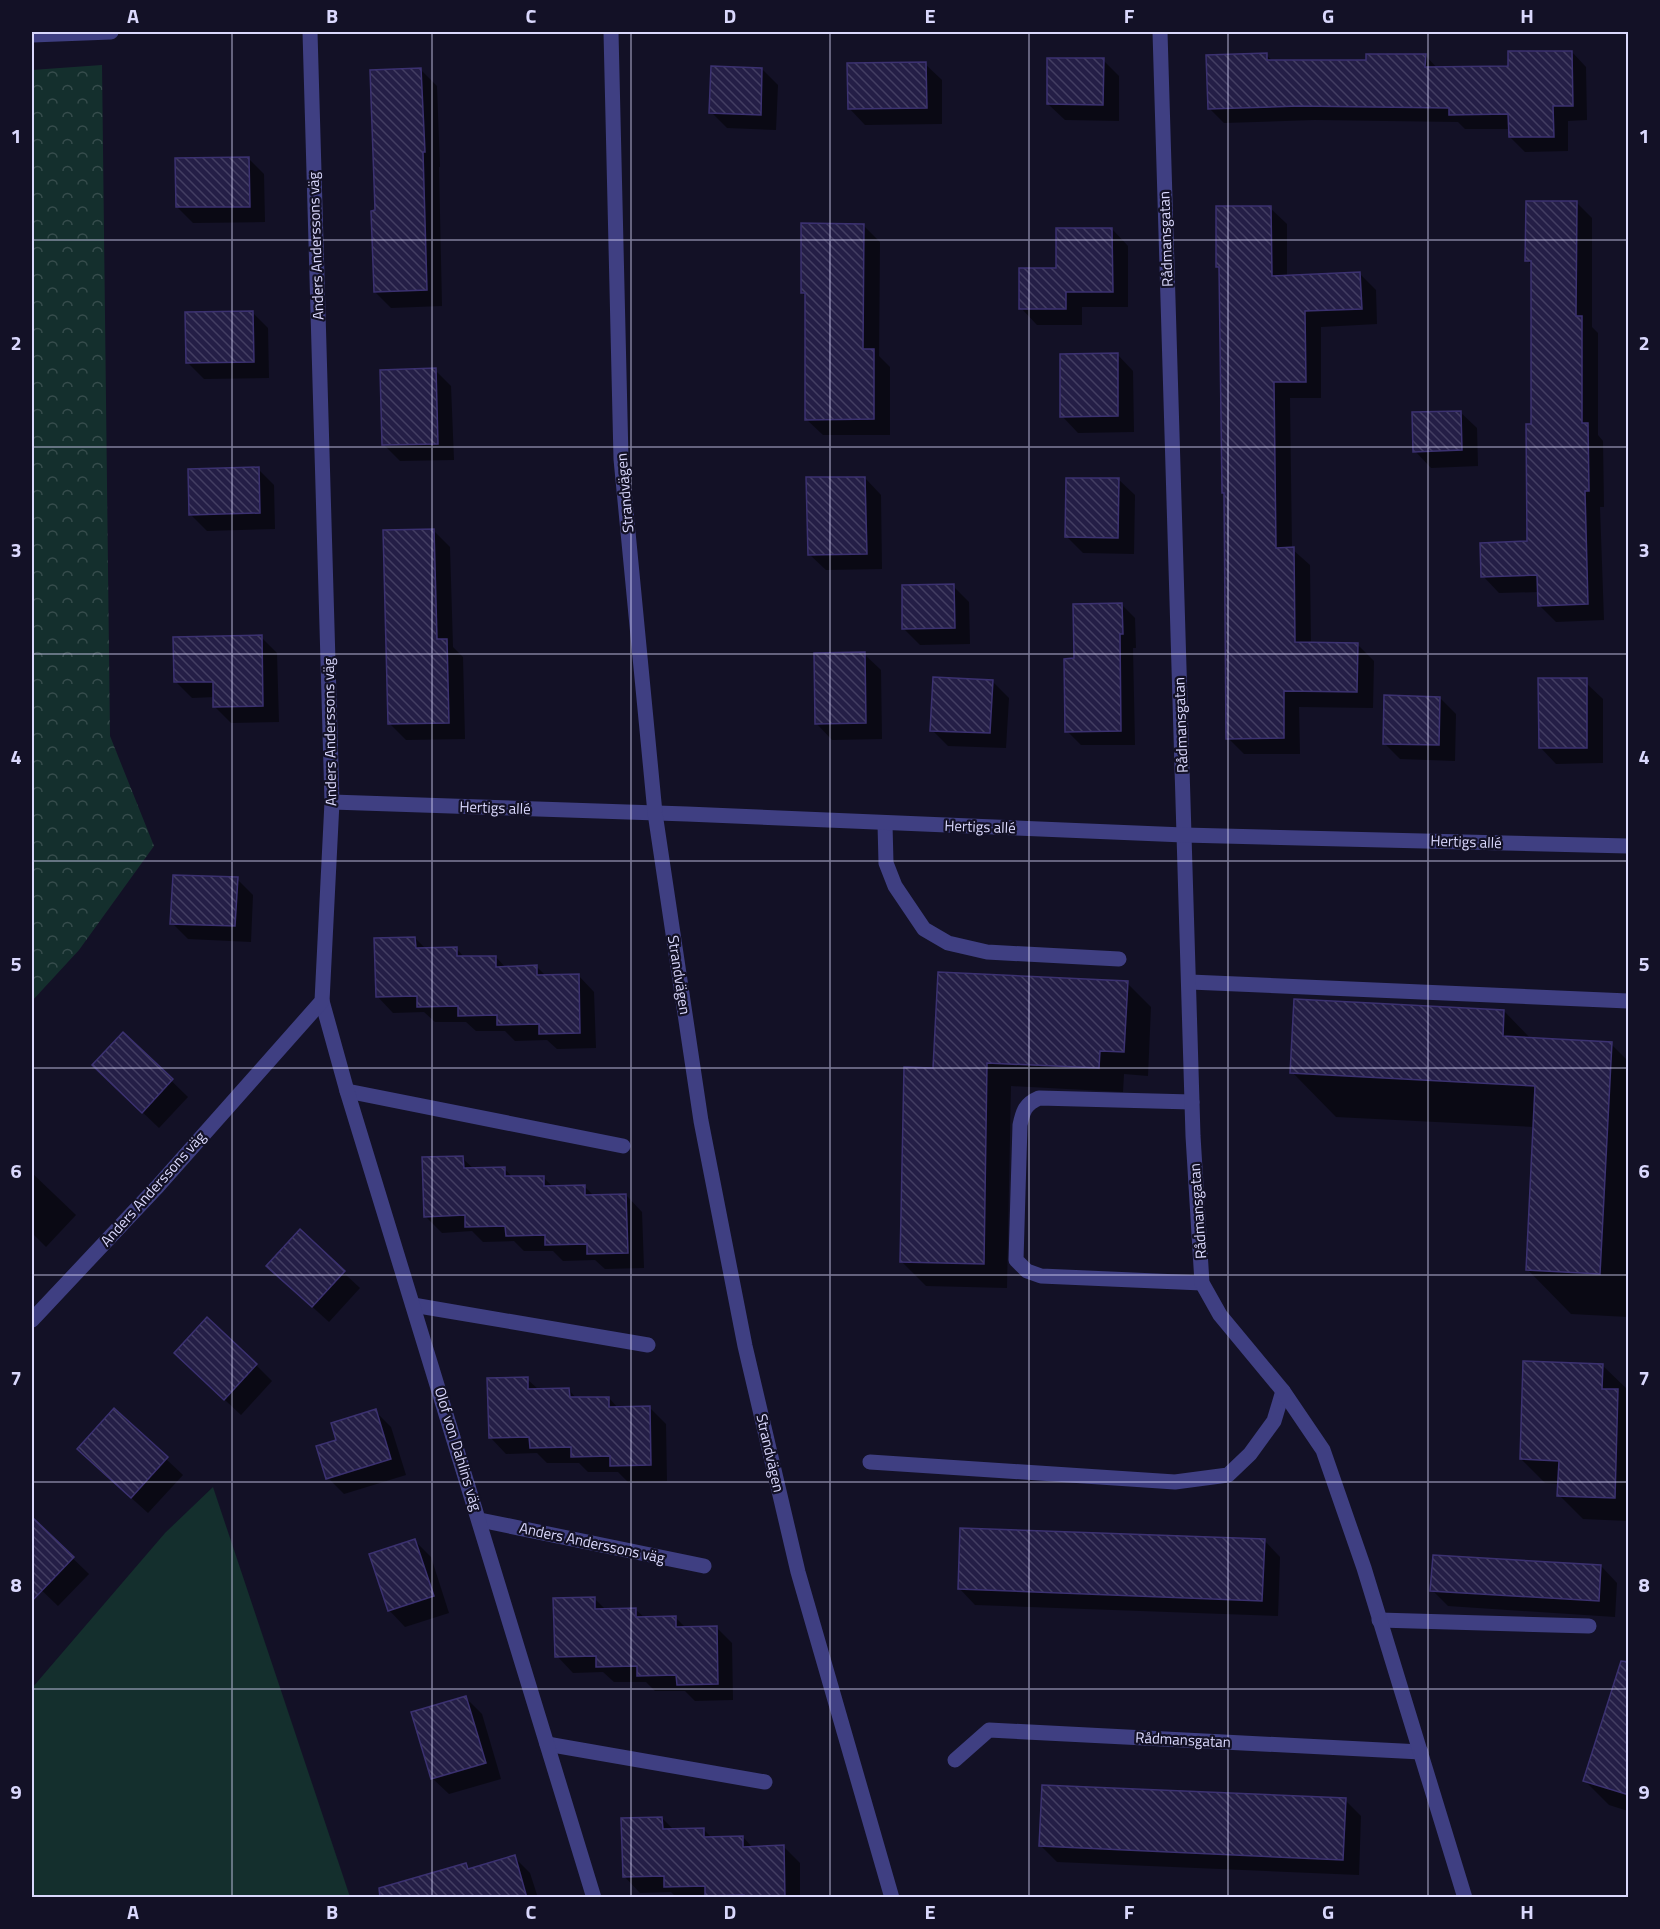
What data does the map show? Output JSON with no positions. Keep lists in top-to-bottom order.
{
  "streets": {
    "street": [
      "Rådmansgatan",
      "Anders Anderssons väg",
      "Strandvägen",
      "Hertigs allé",
      "Olof von Dahlins väg"
    ]
  },
  "crossings": [
    ["Rådmansgatan", "Hertigs allé"],
    ["Anders Anderssons väg", "Hertigs allé"],
    ["Anders Anderssons väg", "Olof von Dahlins väg"],
    ["Strandvägen", "Hertigs allé"]
  ],
  "grid": {
    "columns": [
      "A",
      "B",
      "C",
      "D",
      "E",
      "F",
      "G",
      "H"
    ],
    "rows": [
      "1",
      "2",
      "3",
      "4",
      "5",
      "6",
      "7",
      "8",
      "9"
    ]
  }
}
